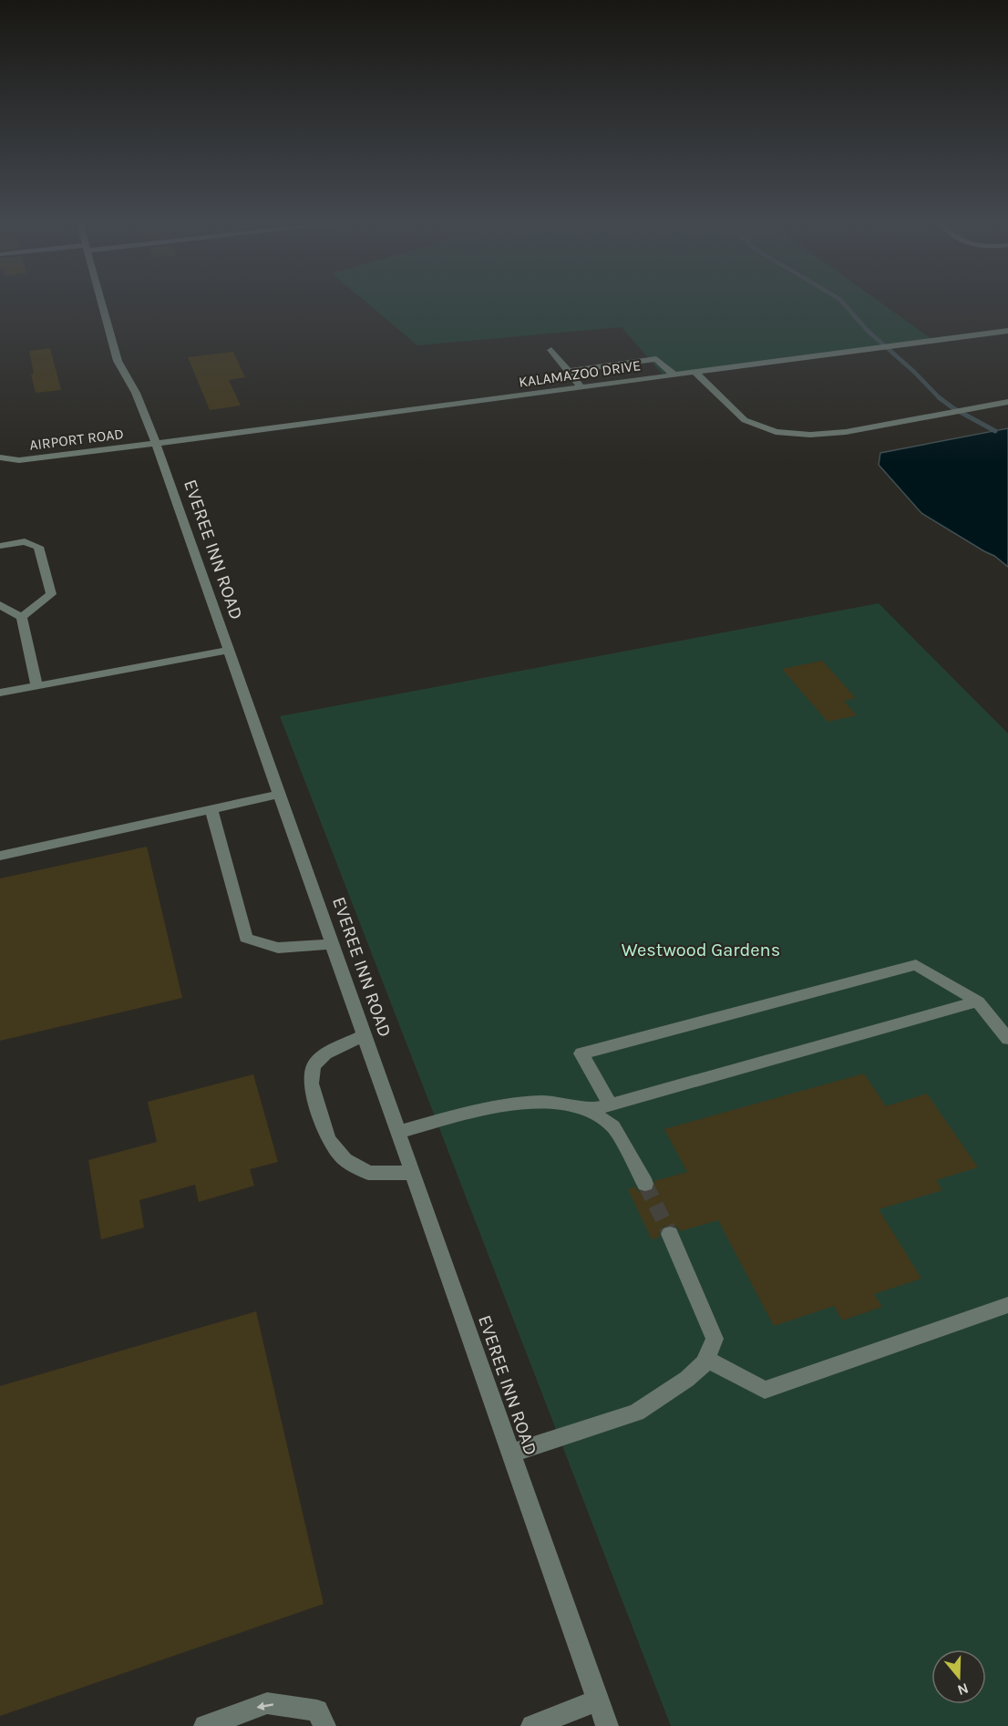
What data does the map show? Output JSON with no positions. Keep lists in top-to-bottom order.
{
  "streets": {
    "street": ["KALAMAZOO DRIVE", "AIRPORT ROAD", "EVEREE INN ROAD"]
  },
  "crossings": [
    ["KALAMAZOO DRIVE", "AIRPORT ROAD"],
    ["KALAMAZOO DRIVE", "EVEREE INN ROAD"],
    ["AIRPORT ROAD", "EVEREE INN ROAD"]
  ],
  "parks": ["Westwood Gardens"],
  "north": "bottom"
}
